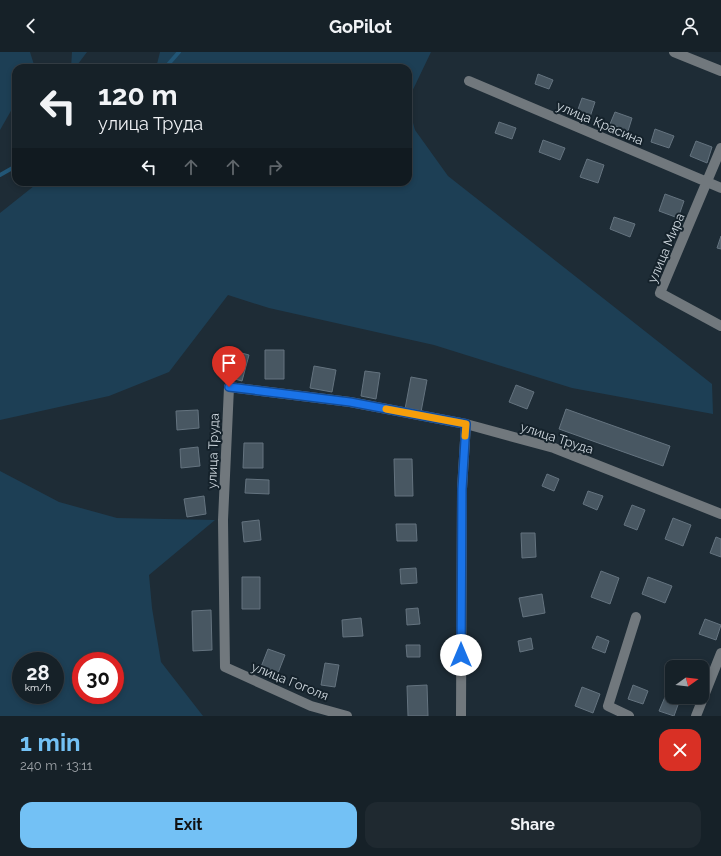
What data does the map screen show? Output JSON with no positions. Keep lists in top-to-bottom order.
{
  "streets": {
    "street": [
      "улица Красина",
      "улица Мира",
      "улица Труда",
      "улица Гоголя"
    ]
  },
  "crossings": [
    ["улица Красина", "улица Мира"],
    ["улица Труда", "улица Гоголя"]
  ],
  "north": "right",
  "page": {
    "header": "GoPilot",
    "turn": ["120 m", "улица Труда"],
    "speed": "28 km/h",
    "limit": "30",
    "heading": ["1 min", "240 m · 13:11"],
    "buttons": ["Exit", "Share"]
  }
}
